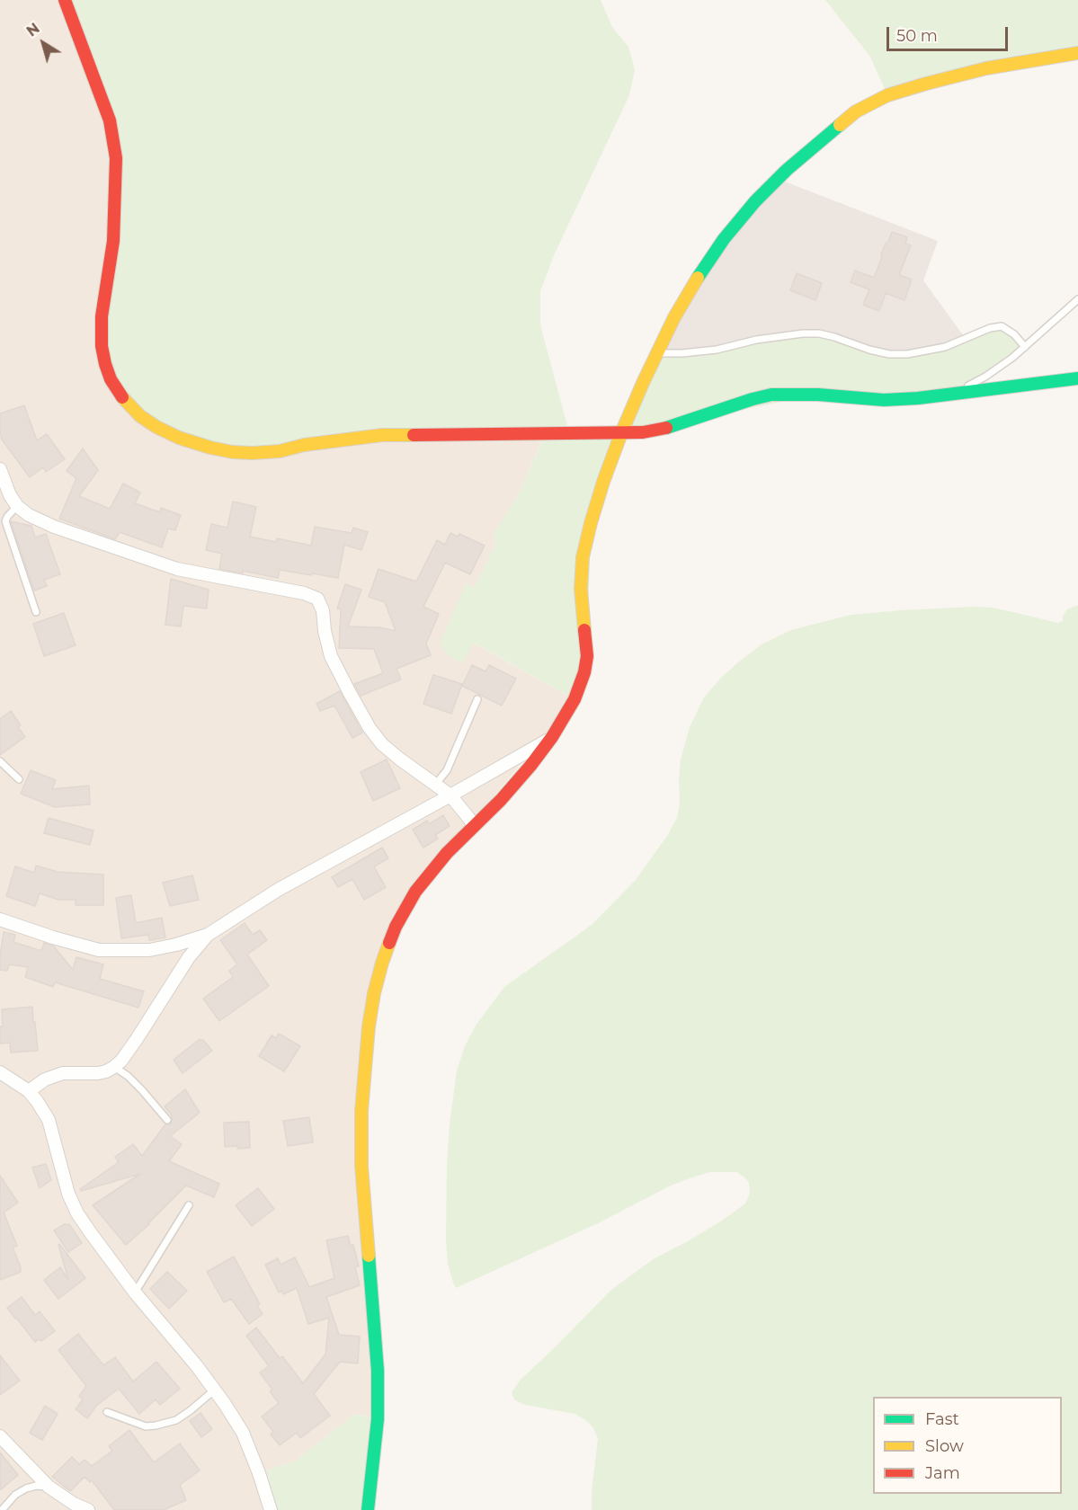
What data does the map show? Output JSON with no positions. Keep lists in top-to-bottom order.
{
  "legend": ["Fast", "Slow", "Jam"],
  "scale_bar": "50 m",
  "north": "top left"
}
